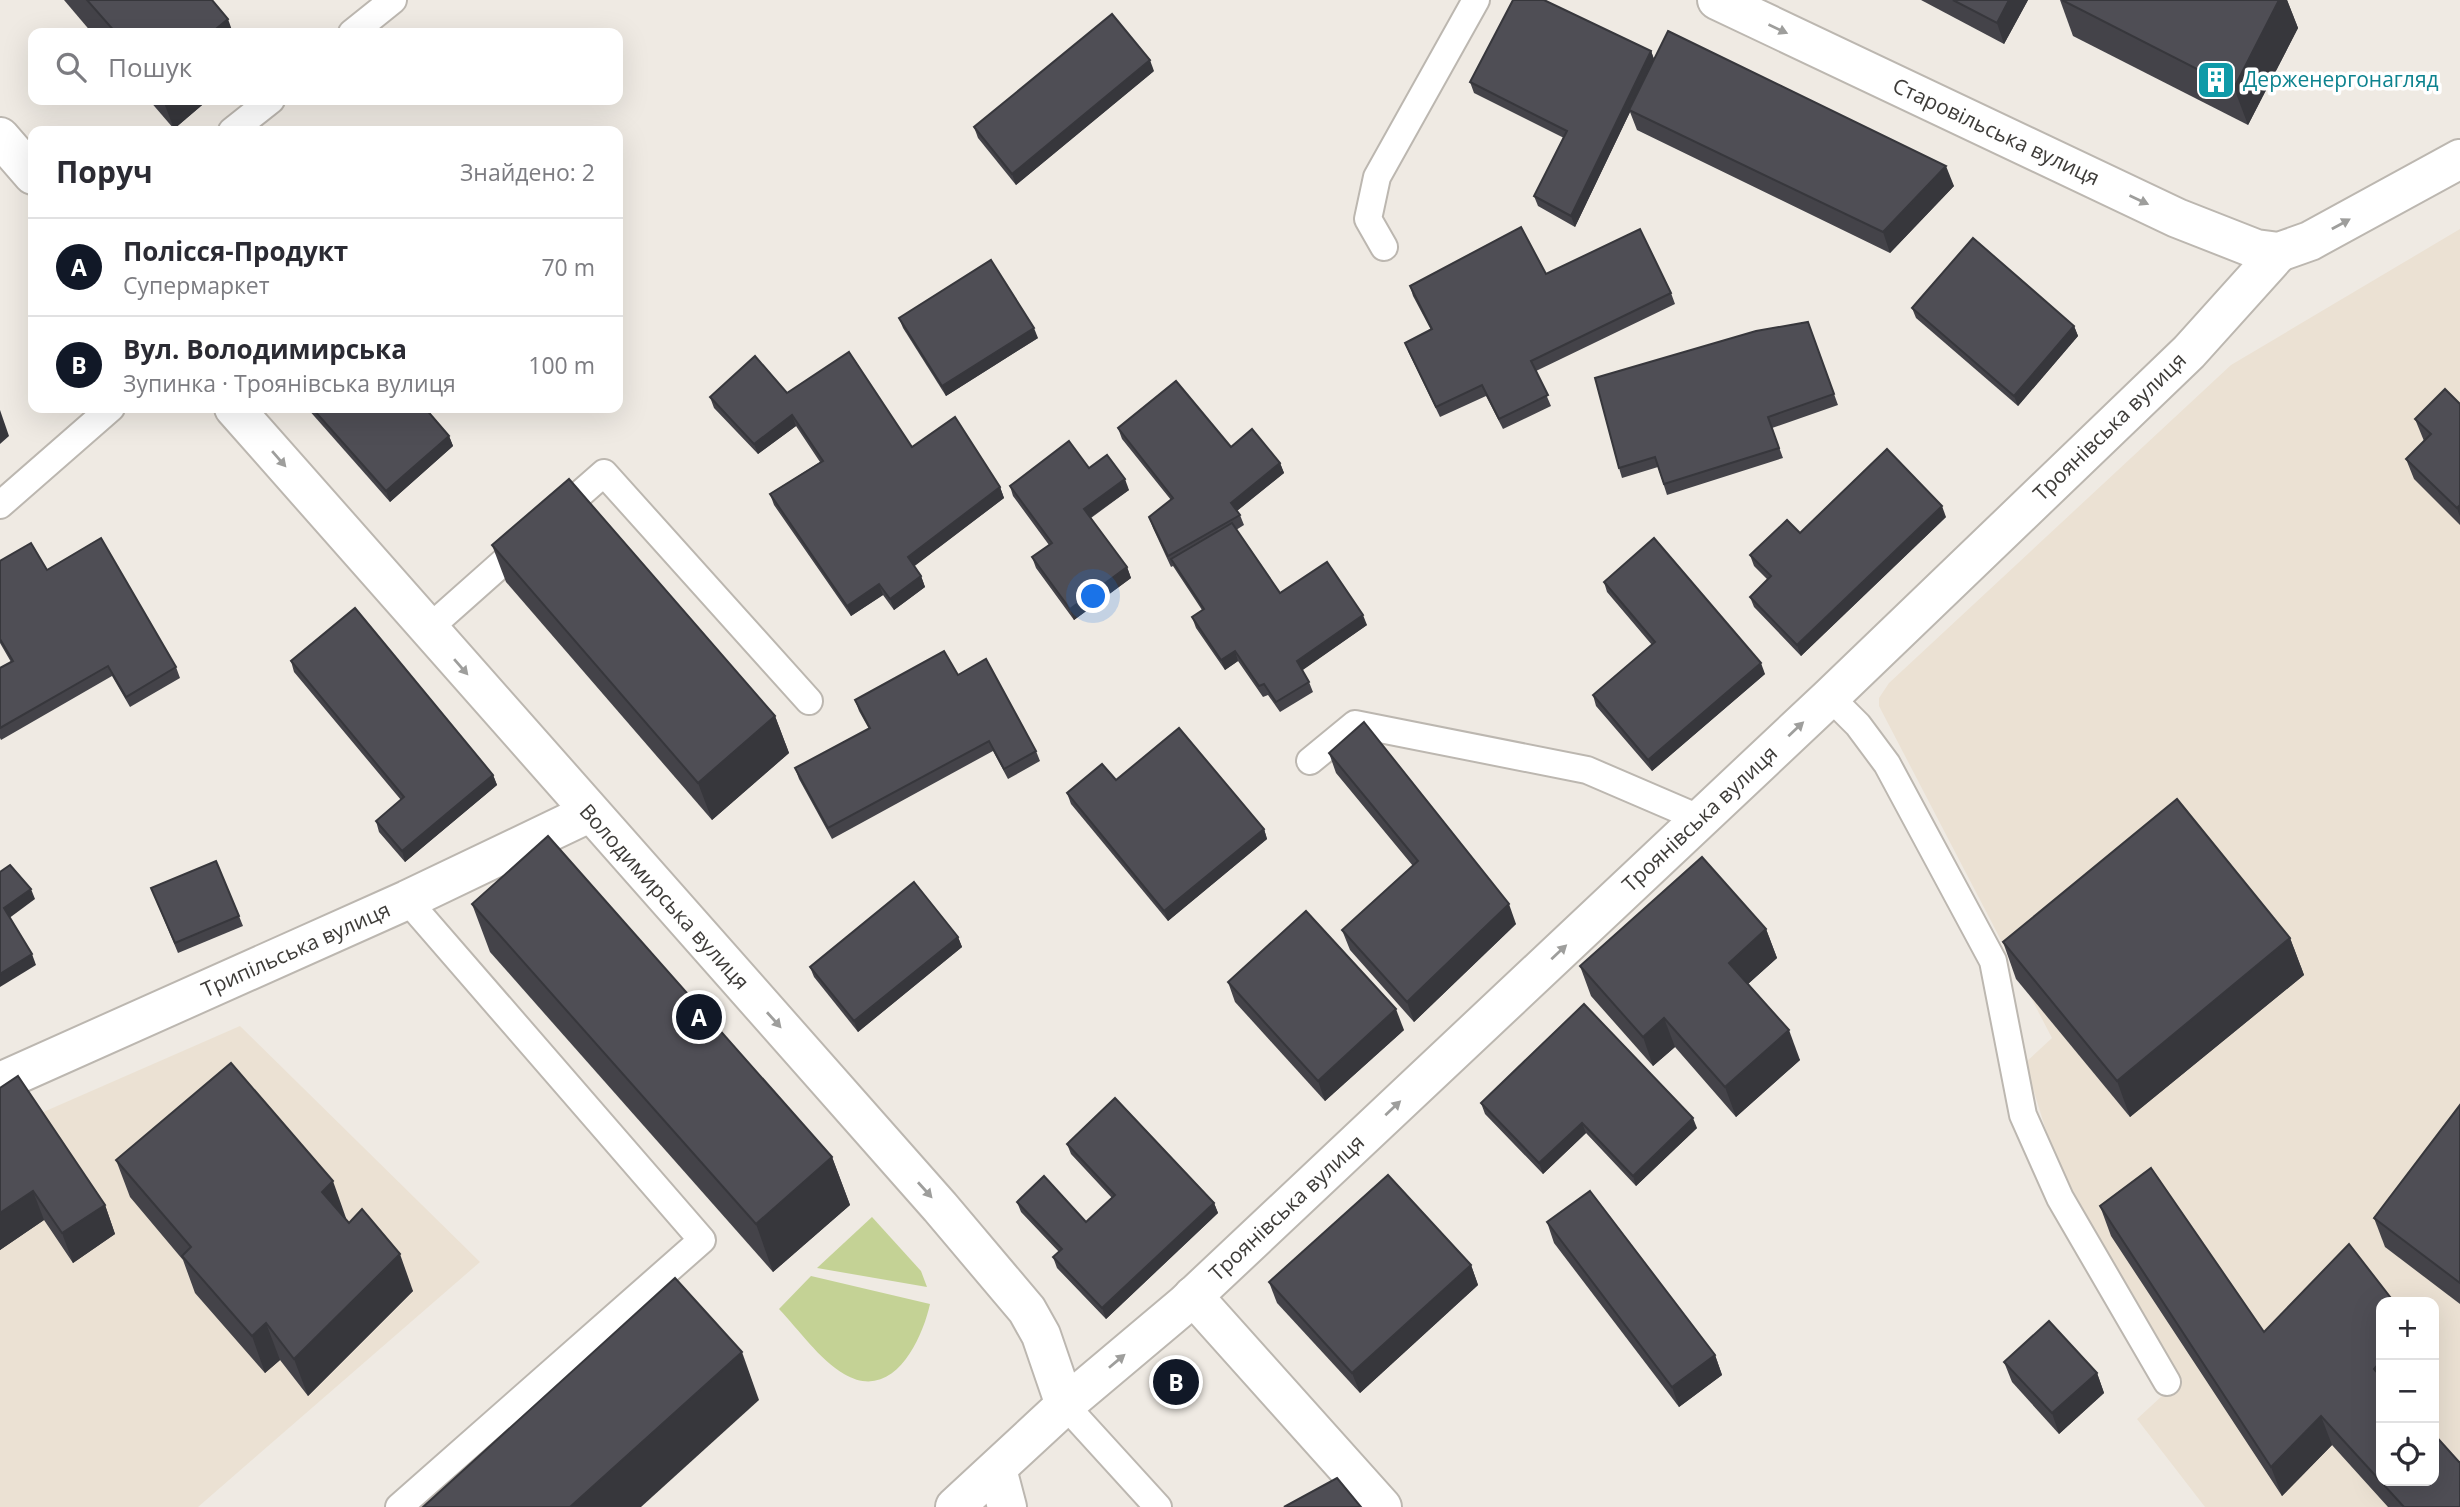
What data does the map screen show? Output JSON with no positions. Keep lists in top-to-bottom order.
{
  "streets": {
    "street": [
      "Старовільська вулиця",
      "Троянівська вулиця",
      "Володимирська вулиця",
      "Трипільська вулиця"
    ]
  },
  "crossings": [
    ["Старовільська вулиця", "Троянівська вулиця"],
    ["Троянівська вулиця", "Володимирська вулиця"],
    ["Володимирська вулиця", "Трипільська вулиця"]
  ],
  "one_way": ["Старовільська вулиця", "Троянівська вулиця", "Володимирська вулиця"],
  "places": {
    "building": ["Держенергонагляд"]
  },
  "page": {
    "search": "Пошук",
    "heading": ["Поруч", "Знайдено: 2"],
    "list": [
      {
        "mark": "A",
        "name": "Полісся-Продукт",
        "note": "Супермаркет",
        "value": "70 m"
      },
      {
        "mark": "B",
        "name": "Вул. Володимирська",
        "note": "Зупинка · Троянівська вулиця",
        "value": "100 m"
      }
    ],
    "pins": ["A", "B"],
    "map_buttons": ["+", "−"]
  }
}
